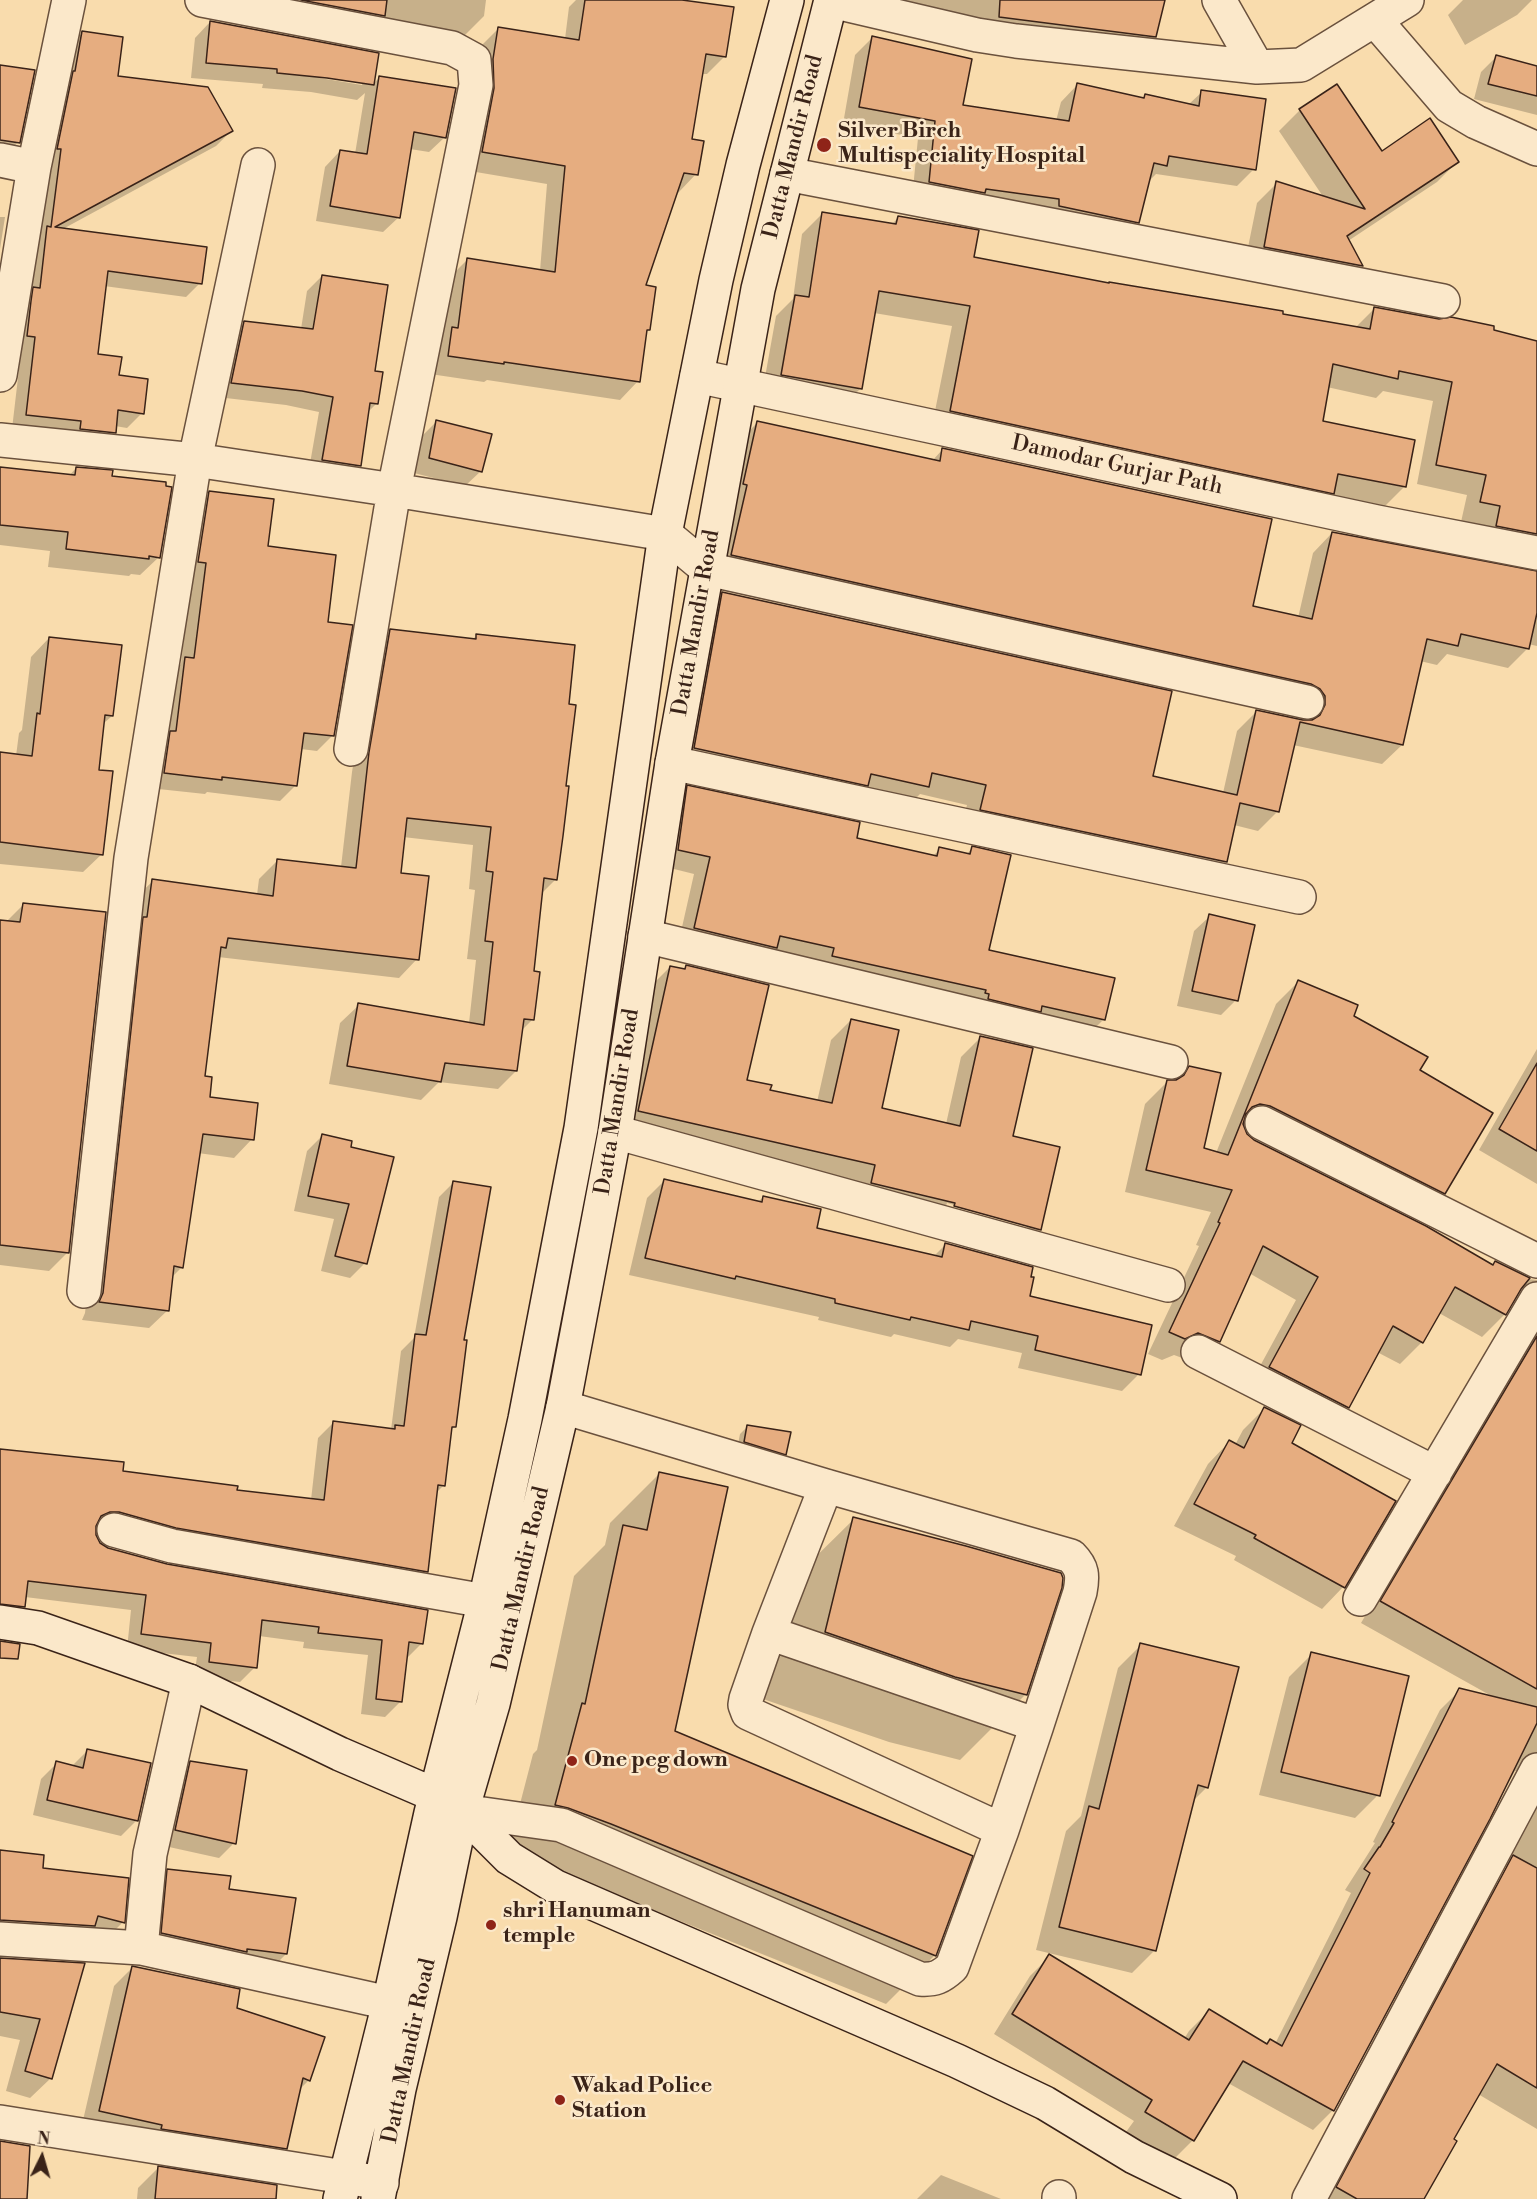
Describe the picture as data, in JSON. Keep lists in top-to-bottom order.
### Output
{
  "streets": {
    "street": ["Datta Mandir Road", "Damodar Gurjar Path"]
  },
  "crossings": [
    ["Datta Mandir Road", "Damodar Gurjar Path"]
  ],
  "places": [
    "Silver Birch Multispeciality Hospital",
    "One peg down",
    "shri Hanuman temple",
    "Wakad Police Station"
  ],
  "north": "top"
}
